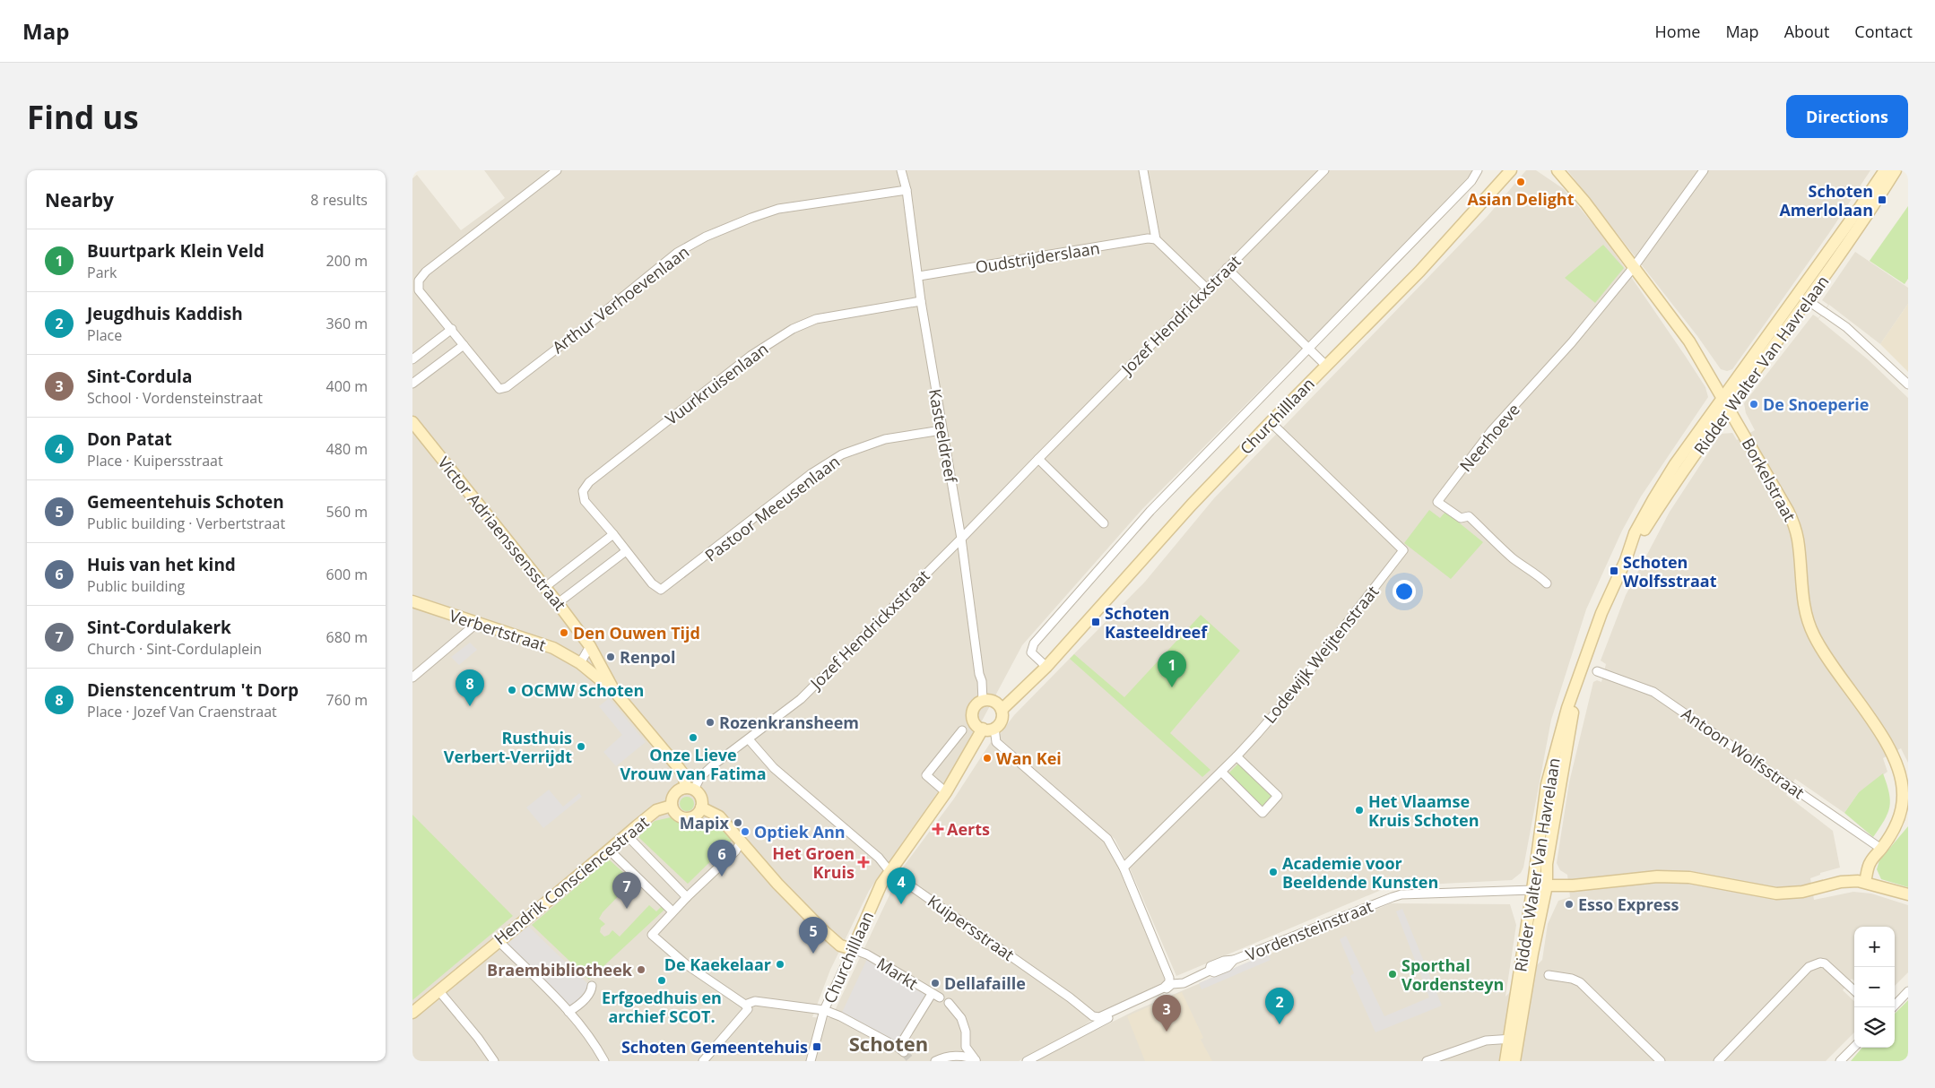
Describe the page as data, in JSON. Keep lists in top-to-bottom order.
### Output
{
  "streets": {
    "street": [
      "Oudstrijderslaan",
      "Arthur Verhoevenlaan",
      "Jozef Hendrickxstraat",
      "Ridder Walter Van Havrelaan",
      "Vuurkruisenlaan",
      "Churchilllaan",
      "Kasteeldreef",
      "Neerhoeve",
      "Borkelstraat",
      "Pastoor Meeusenlaan",
      "Victor Adriaenssensstraat",
      "Verbertstraat",
      "Lodewijk Weijtenstraat",
      "Antoon Wolfsstraat",
      "Hendrik Consciencestraat",
      "Kuipersstraat",
      "Vordensteinstraat",
      "Markt"
    ]
  },
  "crossings": [
    ["Oudstrijderslaan", "Kasteeldreef"],
    ["Arthur Verhoevenlaan", "Kasteeldreef"],
    ["Jozef Hendrickxstraat", "Kasteeldreef"],
    ["Jozef Hendrickxstraat", "Verbertstraat"],
    ["Jozef Hendrickxstraat", "Hendrik Consciencestraat"],
    ["Jozef Hendrickxstraat", "Kuipersstraat"],
    ["Ridder Walter Van Havrelaan", "Borkelstraat"],
    ["Ridder Walter Van Havrelaan", "Vordensteinstraat"],
    ["Vuurkruisenlaan", "Kasteeldreef"],
    ["Vuurkruisenlaan", "Pastoor Meeusenlaan"],
    ["Churchilllaan", "Kasteeldreef"],
    ["Churchilllaan", "Lodewijk Weijtenstraat"],
    ["Churchilllaan", "Kuipersstraat"],
    ["Churchilllaan", "Markt"],
    ["Kasteeldreef", "Pastoor Meeusenlaan"],
    ["Neerhoeve", "Borkelstraat"],
    ["Borkelstraat", "Antoon Wolfsstraat"],
    ["Borkelstraat", "Vordensteinstraat"],
    ["Victor Adriaenssensstraat", "Verbertstraat"],
    ["Verbertstraat", "Hendrik Consciencestraat"],
    ["Lodewijk Weijtenstraat", "Kuipersstraat"]
  ],
  "districts": ["Schoten"],
  "places": {
    "other": [
      "Asian Delight",
      "De Snoeperie",
      "Den Ouwen Tijd",
      "Renpol",
      "OCMW Schoten",
      "Rozenkransheem",
      "Onze Lieve Vrouw van Fatima",
      "Rusthuis Verbert-Verrijdt",
      "Wan Kei",
      "Het Vlaamse Kruis Schoten",
      "Mapix",
      "Optiek Ann",
      "Academie voor Beeldende Kunsten",
      "Esso Express",
      "De Kaekelaar",
      "Braembibliotheek",
      "Sporthal Vordensteyn",
      "Erfgoedhuis en archief SCOT.",
      "Dellafaille"
    ],
    "transit": [
      "Schoten Amerlolaan",
      "Schoten Wolfsstraat",
      "Schoten Kasteeldreef",
      "Schoten Gemeentehuis"
    ],
    "health": ["Aerts", "Het Groen Kruis"]
  },
  "page": {
    "header": "Map",
    "nav": [
      "Home",
      "Map",
      "About",
      "Contact"
    ],
    "buttons": "Directions",
    "title": "Find us",
    "heading": ["Nearby", "8 results"],
    "list": [
      {
        "mark": "1",
        "name": "Buurtpark Klein Veld",
        "note": "Park",
        "value": "200 m"
      },
      {
        "mark": "2",
        "name": "Jeugdhuis Kaddish",
        "note": "Place",
        "value": "360 m"
      },
      {
        "mark": "3",
        "name": "Sint-Cordula",
        "note": "School · Vordensteinstraat",
        "value": "400 m"
      },
      {
        "mark": "4",
        "name": "Don Patat",
        "note": "Place · Kuipersstraat",
        "value": "480 m"
      },
      {
        "mark": "5",
        "name": "Gemeentehuis Schoten",
        "note": "Public building · Verbertstraat",
        "value": "560 m"
      },
      {
        "mark": "6",
        "name": "Huis van het kind",
        "note": "Public building",
        "value": "600 m"
      },
      {
        "mark": "7",
        "name": "Sint-Cordulakerk",
        "note": "Church · Sint-Cordulaplein",
        "value": "680 m"
      },
      {
        "mark": "8",
        "name": "Dienstencentrum 't Dorp",
        "note": "Place · Jozef Van Craenstraat",
        "value": "760 m"
      }
    ],
    "pins": [
      "1",
      "8",
      "6",
      "4",
      "7",
      "5",
      "2",
      "3"
    ],
    "map_buttons": ["+", "−"]
  }
}
